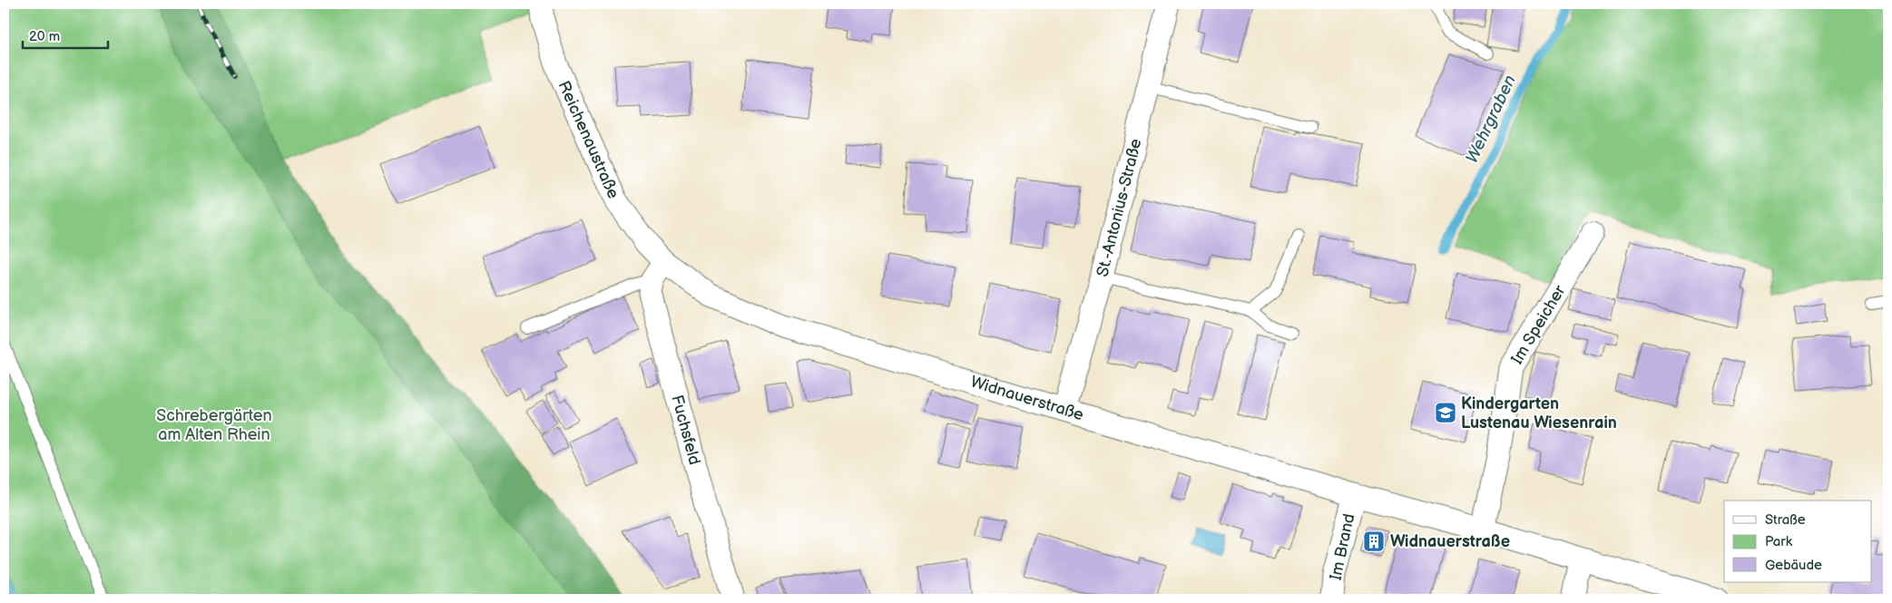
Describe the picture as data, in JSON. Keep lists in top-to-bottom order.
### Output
{
  "streets": {
    "street": [
      "Reichenaustraße",
      "St.-Antonius-Straße",
      "Im Speicher",
      "Widnauerstraße",
      "Fuchsfeld",
      "Im Brand"
    ]
  },
  "crossings": [
    ["Reichenaustraße", "Widnauerstraße"],
    ["Reichenaustraße", "Fuchsfeld"],
    ["St.-Antonius-Straße", "Widnauerstraße"],
    ["Im Speicher", "Widnauerstraße"],
    ["Widnauerstraße", "Fuchsfeld"],
    ["Widnauerstraße", "Im Brand"]
  ],
  "water": ["Wehrgraben"],
  "parks": ["Schrebergärten am Alten Rhein"],
  "places": {
    "school or university": ["Kindergarten Lustenau Wiesenrain"],
    "building": ["Widnauerstraße"]
  },
  "legend": ["Straße", "Park", "Gebäude"],
  "scale_bar": "20 m"
}
